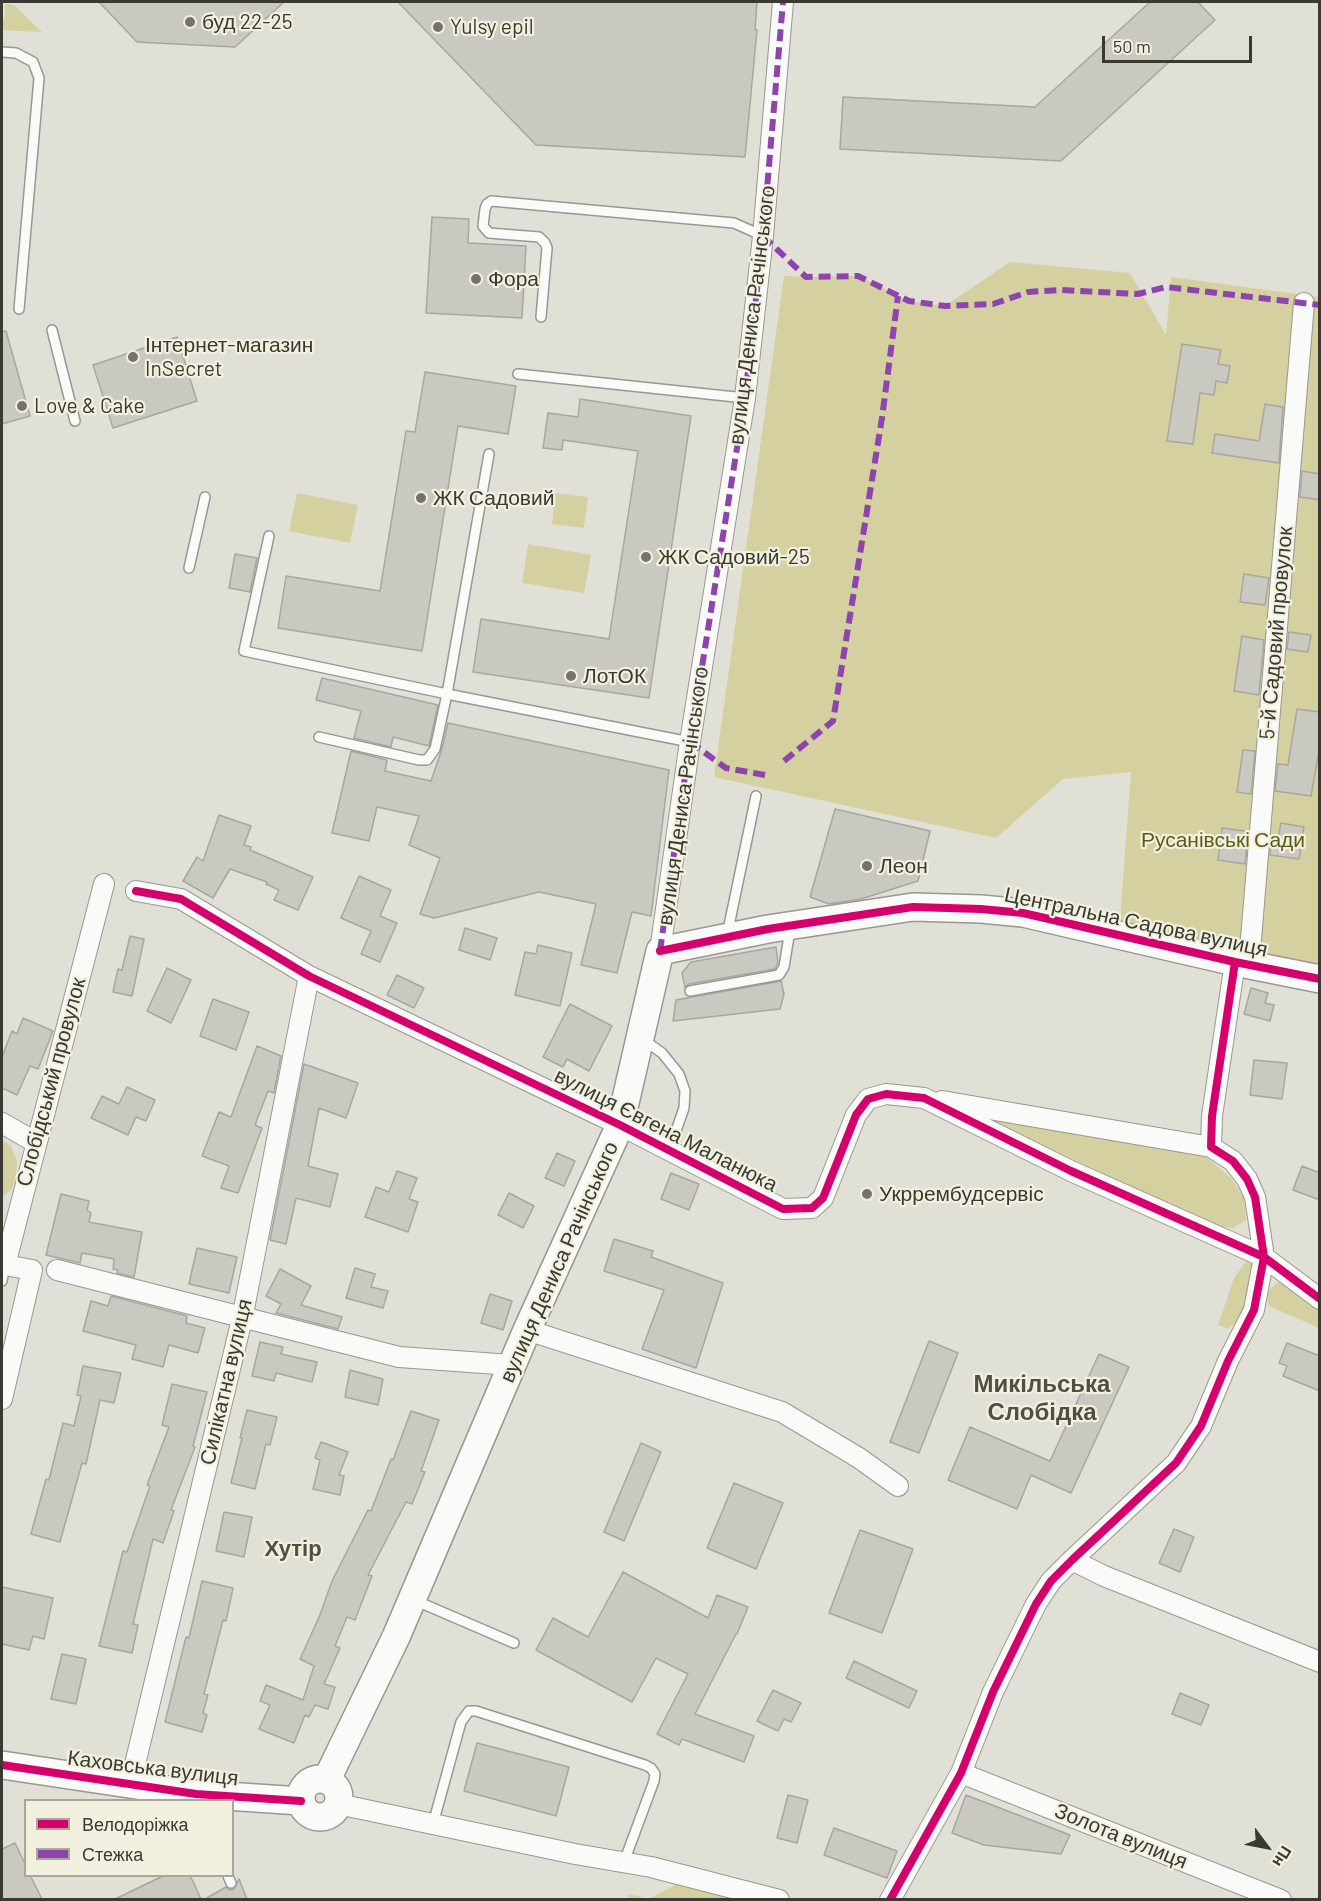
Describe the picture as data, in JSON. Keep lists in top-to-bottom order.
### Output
{
  "streets": {
    "main road": ["вулиця Дениса Рачінського", "Центральна Садова вулиця", "Каховська вулиця"],
    "street": [
      "5-й Садовий провулок",
      "Слобідський провулок",
      "вулиця Євгена Маланюка",
      "Силікатна вулиця",
      "Золота вулиця"
    ]
  },
  "crossings": [
    ["вулиця Дениса Рачінського", "Центральна Садова вулиця"],
    ["вулиця Дениса Рачінського", "вулиця Євгена Маланюка"],
    ["вулиця Дениса Рачінського", "Каховська вулиця"],
    ["5-й Садовий провулок", "Центральна Садова вулиця"],
    ["вулиця Євгена Маланюка", "Силікатна вулиця"],
    ["Силікатна вулиця", "Каховська вулиця"]
  ],
  "districts": ["Микільська Слобідка", "Хутір"],
  "parks": ["Русанівські Сади"],
  "places": [
    "буд 22-25",
    "Yulsy epil",
    "Фора",
    "Інтернет-магазин InSecret",
    "Love & Cake",
    "ЖК Садовий",
    "ЖК Садовий-25",
    "ЛотОК",
    "Леон",
    "Укррембудсервіс"
  ],
  "legend": ["Велодоріжка", "Стежка"],
  "scale_bar": "50 m",
  "north": "bottom right"
}
